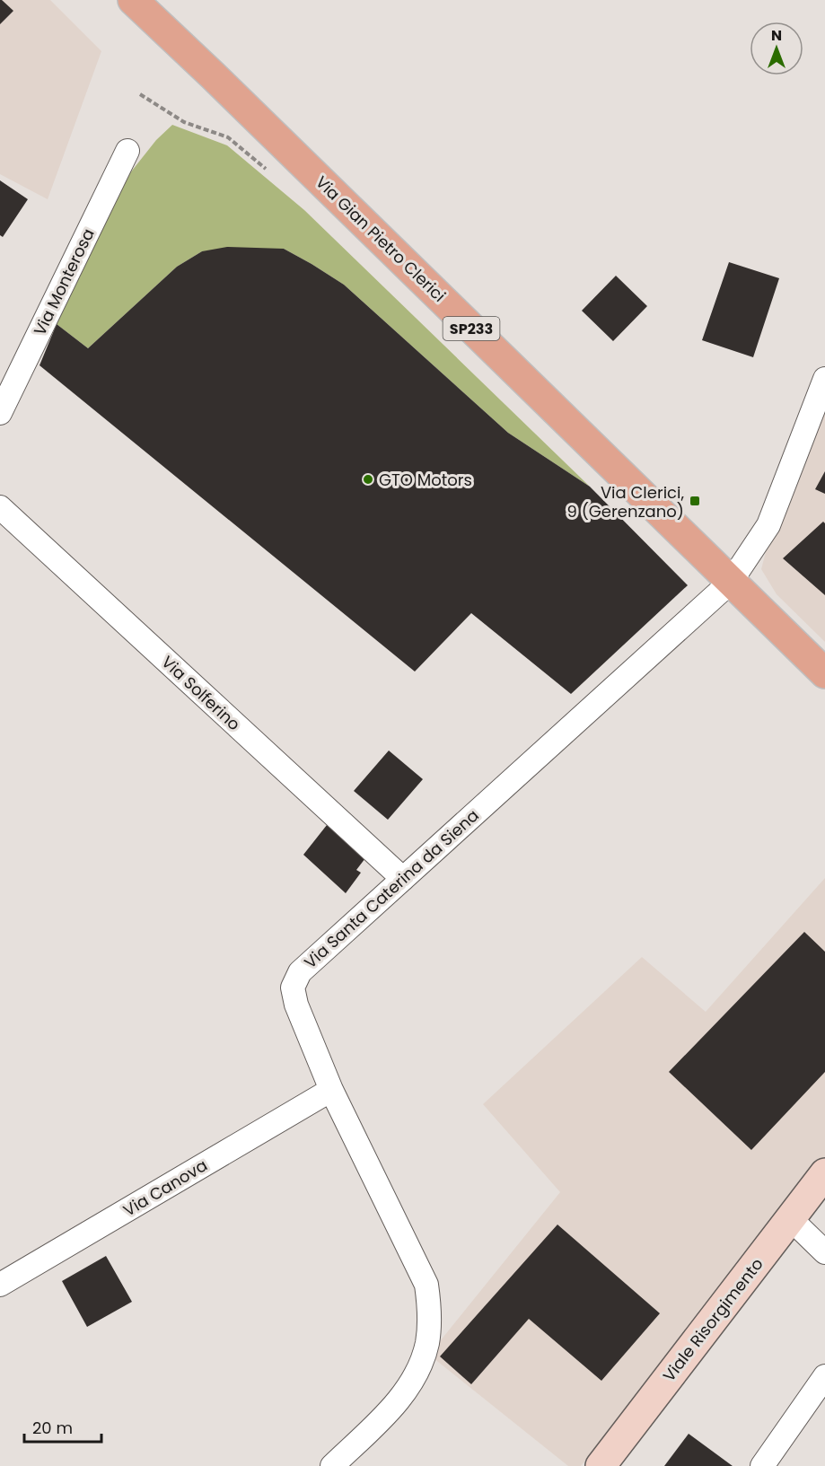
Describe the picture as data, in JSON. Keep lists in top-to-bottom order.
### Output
{
  "streets": {
    "main road": ["Via Gian Pietro Clerici", "SP233"],
    "street": [
      "Via Monterosa",
      "Via Solferino",
      "Via Santa Caterina da Siena",
      "Via Canova",
      "Viale Risorgimento"
    ]
  },
  "crossings": [
    ["Via Gian Pietro Clerici", "Via Santa Caterina da Siena"],
    ["Via Solferino", "Via Santa Caterina da Siena"],
    ["Via Santa Caterina da Siena", "Via Canova"]
  ],
  "places": {
    "other": ["GTO Motors"],
    "transit": ["Via Clerici, 9 (Gerenzano)"]
  },
  "scale_bar": "20 m",
  "north": "top"
}
